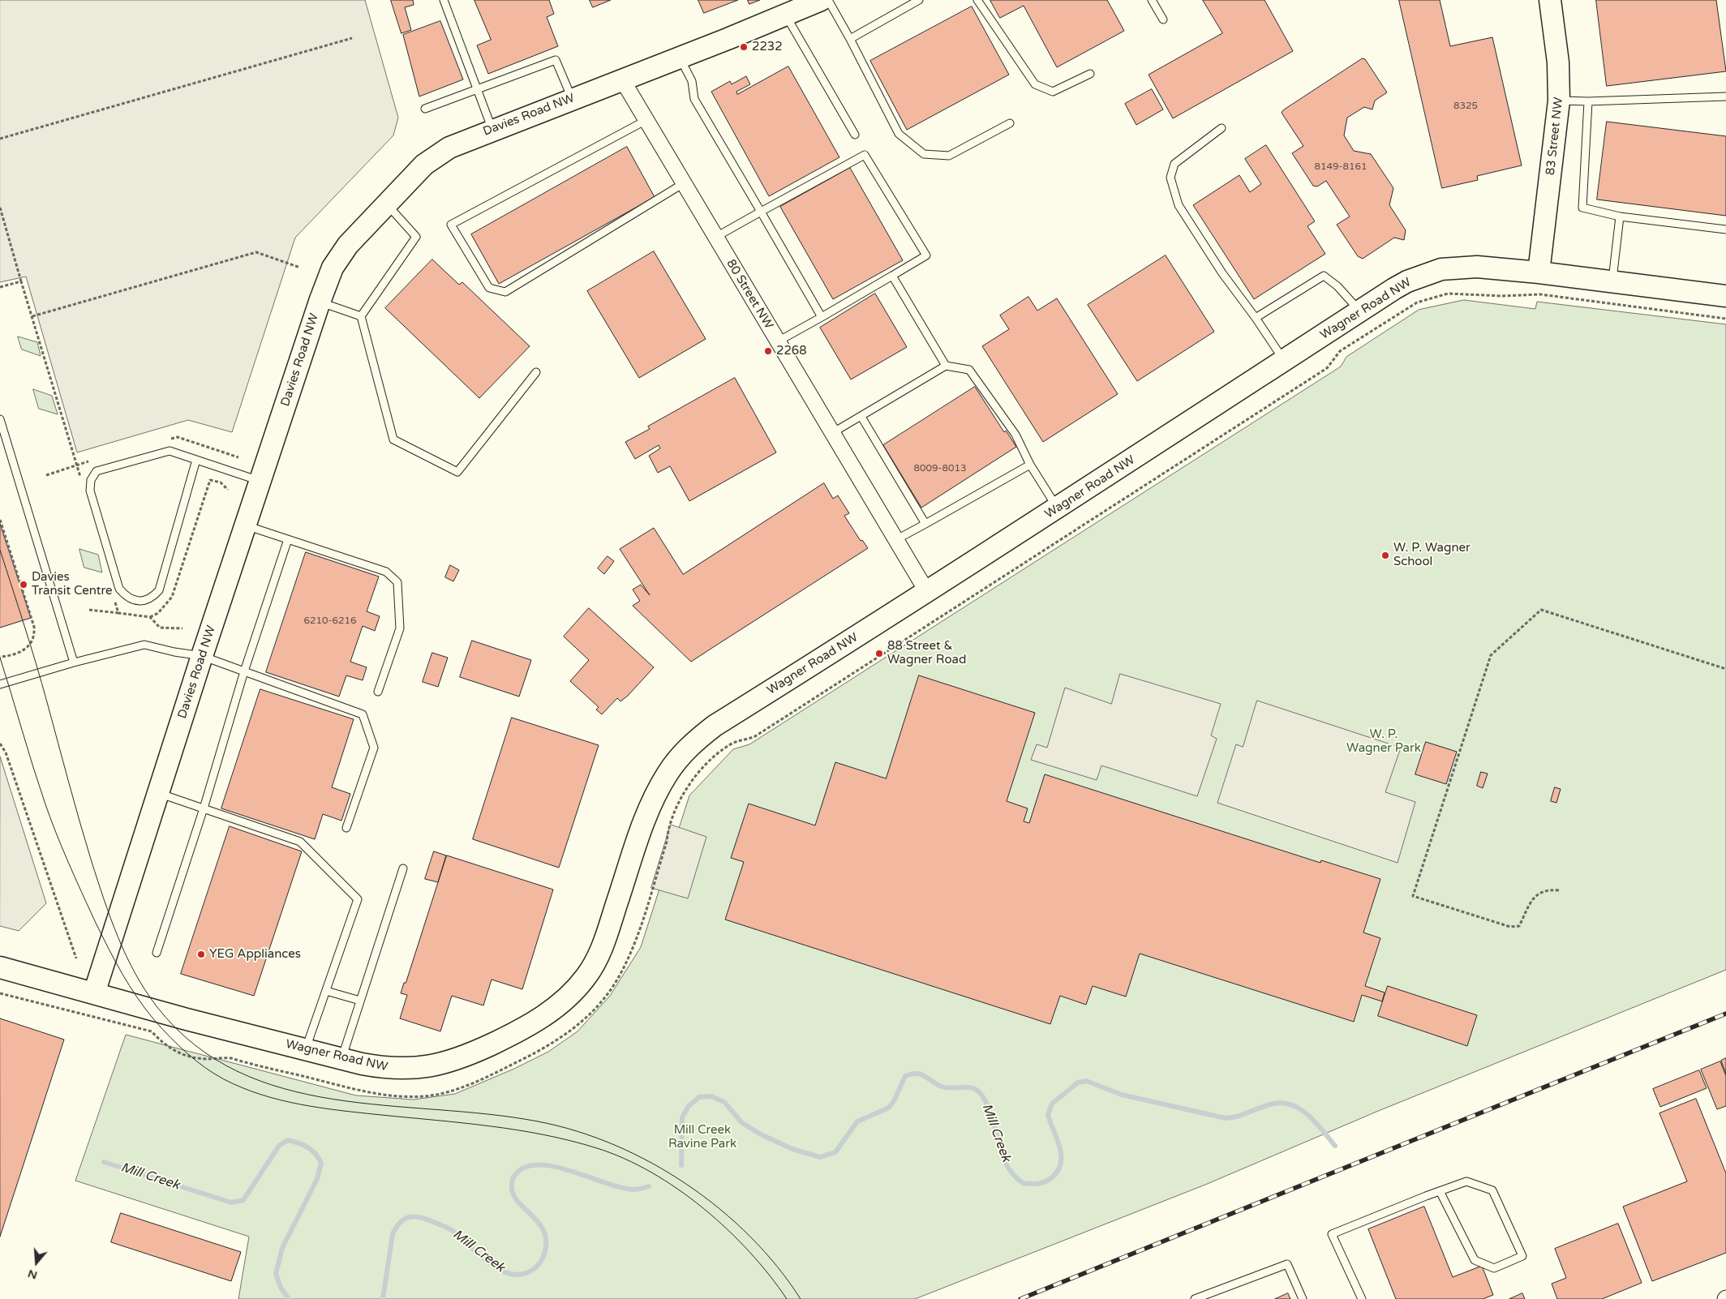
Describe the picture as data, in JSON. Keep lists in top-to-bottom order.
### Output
{
  "streets": {
    "street": [
      "Davies Road NW",
      "83 Street NW",
      "80 Street NW",
      "Wagner Road NW"
    ]
  },
  "crossings": [
    ["Davies Road NW", "80 Street NW"],
    ["Davies Road NW", "Wagner Road NW"],
    ["83 Street NW", "Wagner Road NW"],
    ["80 Street NW", "Wagner Road NW"]
  ],
  "water": ["Mill Creek"],
  "parks": ["W. P. Wagner Park", "Mill Creek Ravine Park"],
  "places": [
    "2232",
    "2268",
    "W. P. Wagner School",
    "Davies Transit Centre",
    "88 Street & Wagner Road",
    "YEG Appliances"
  ],
  "house_numbers": [
    "8325",
    "8149-8161",
    "8009-8013",
    "6210-6216"
  ],
  "north": "bottom"
}
